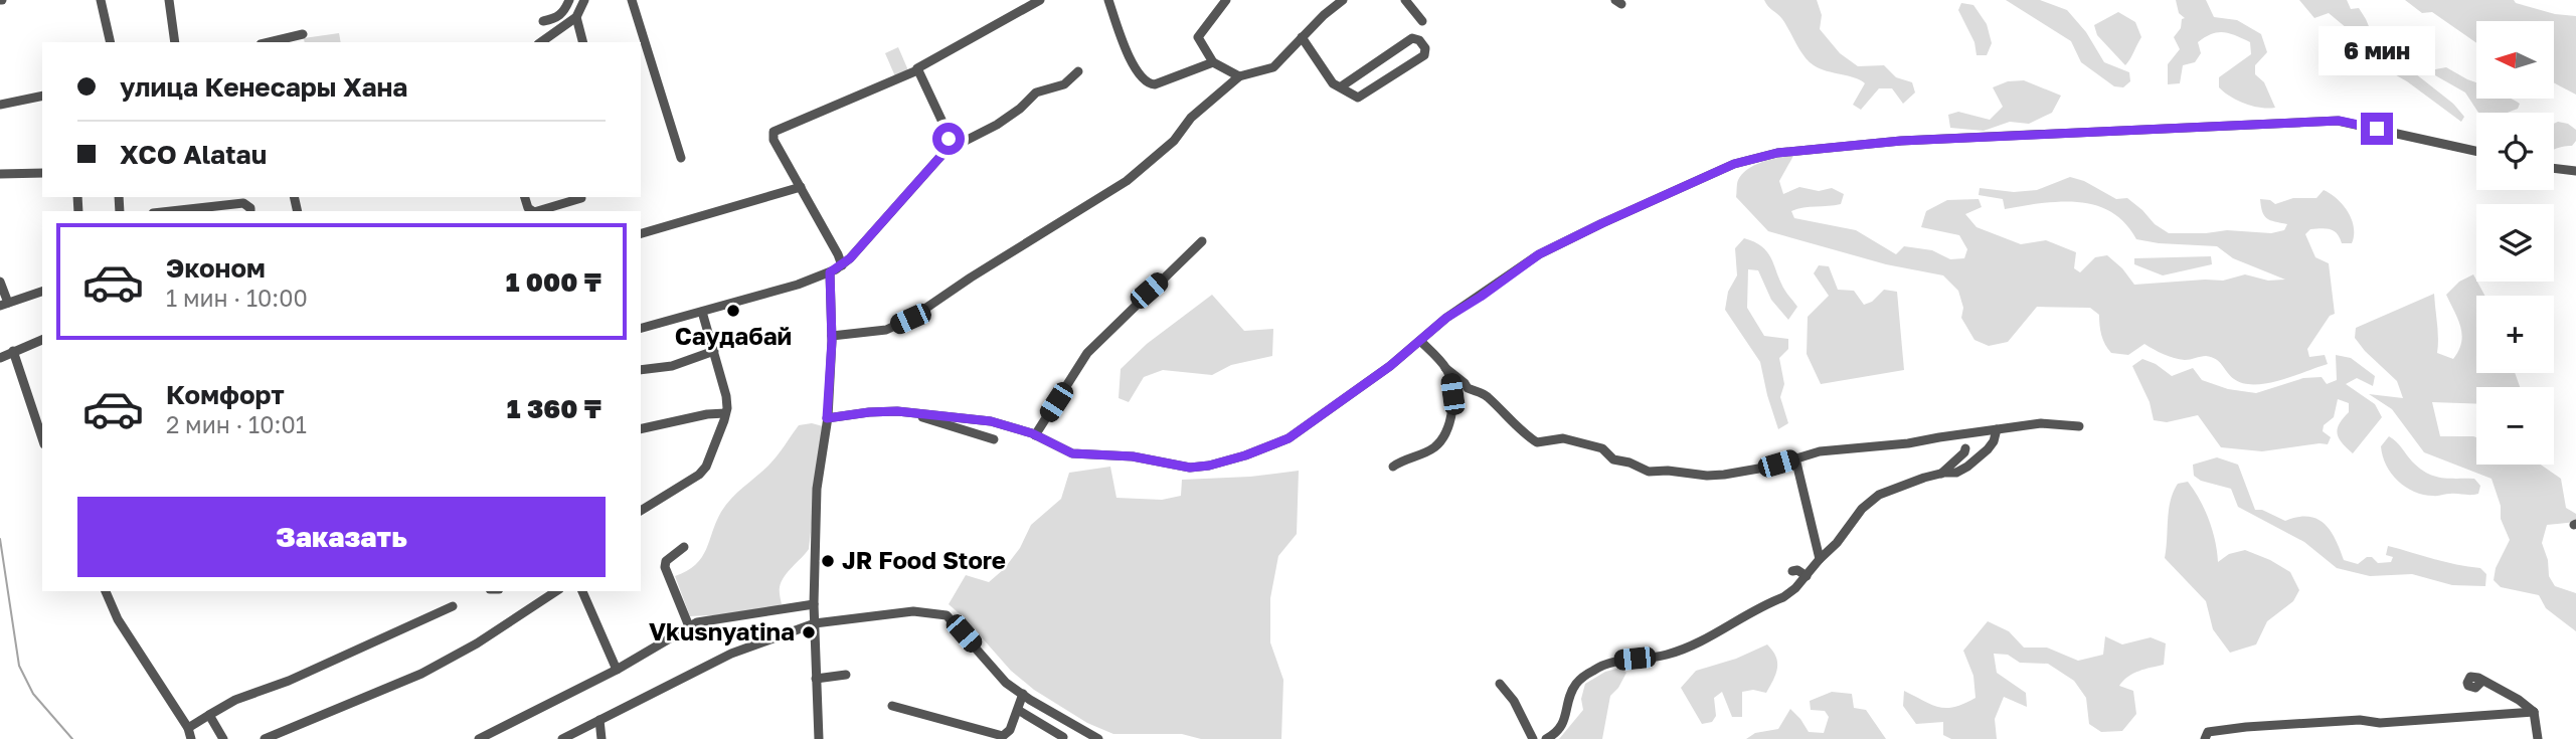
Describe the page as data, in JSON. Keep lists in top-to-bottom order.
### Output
{
  "places": ["Саудабай", "JR Food Store", "Vkusnyatina"],
  "north": "left",
  "page": {
    "map_buttons": ["+", "−"],
    "bubble": "6 мин",
    "banner": ["улица Кенесары Хана", "XCO Alatau"],
    "list": [
      {
        "name": "Эконом",
        "note": "1 мин · 10:00",
        "value": "1 000 ₸"
      },
      {
        "name": "Комфорт",
        "note": "2 мин · 10:01",
        "value": "1 360 ₸"
      }
    ],
    "buttons": "Заказать"
  }
}
